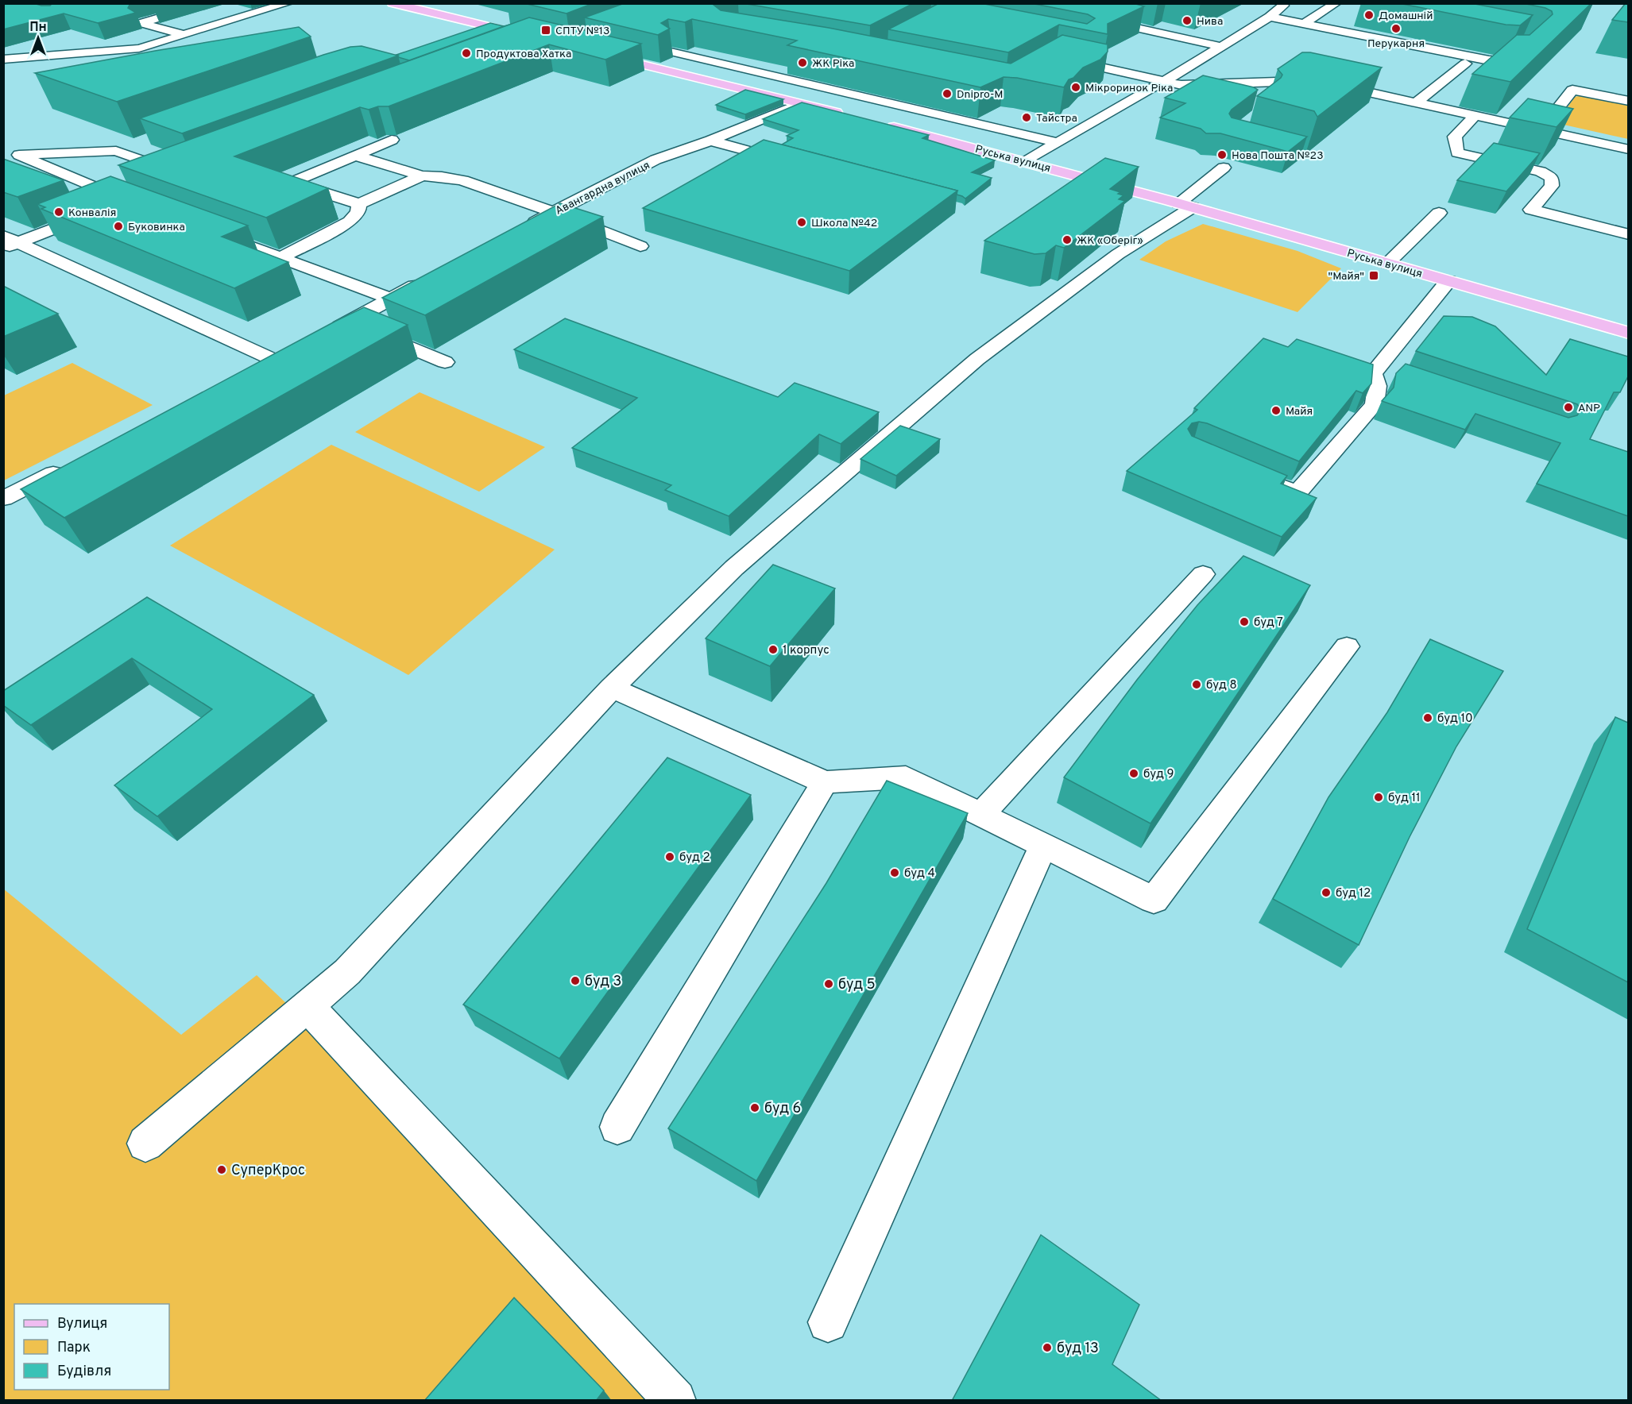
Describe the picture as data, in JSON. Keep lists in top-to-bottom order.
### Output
{
  "streets": {
    "main road": ["Руська вулиця"],
    "street": ["Авангардна вулиця"]
  },
  "places": {
    "other": [
      "Домашній",
      "Нива",
      "Перукарня",
      "Продуктова Хатка",
      "ЖК Ріка",
      "Мікроринок Ріка",
      "Dnipro-M",
      "Тайстра",
      "Нова Пошта №23",
      "Конвалія",
      "Школа №42",
      "Буковинка",
      "ЖК «Оберіг»",
      "ANP",
      "Майя",
      "буд 7",
      "1 корпус",
      "буд 8",
      "буд 10",
      "буд 9",
      "буд 11",
      "буд 2",
      "буд 4",
      "буд 12",
      "буд 3",
      "буд 5",
      "буд 6",
      "СуперКрос",
      "буд 13"
    ],
    "transit": ["СПТУ №13", "\"Майя\""]
  },
  "legend": ["Вулиця", "Парк", "Будівля"],
  "north": "top"
}
